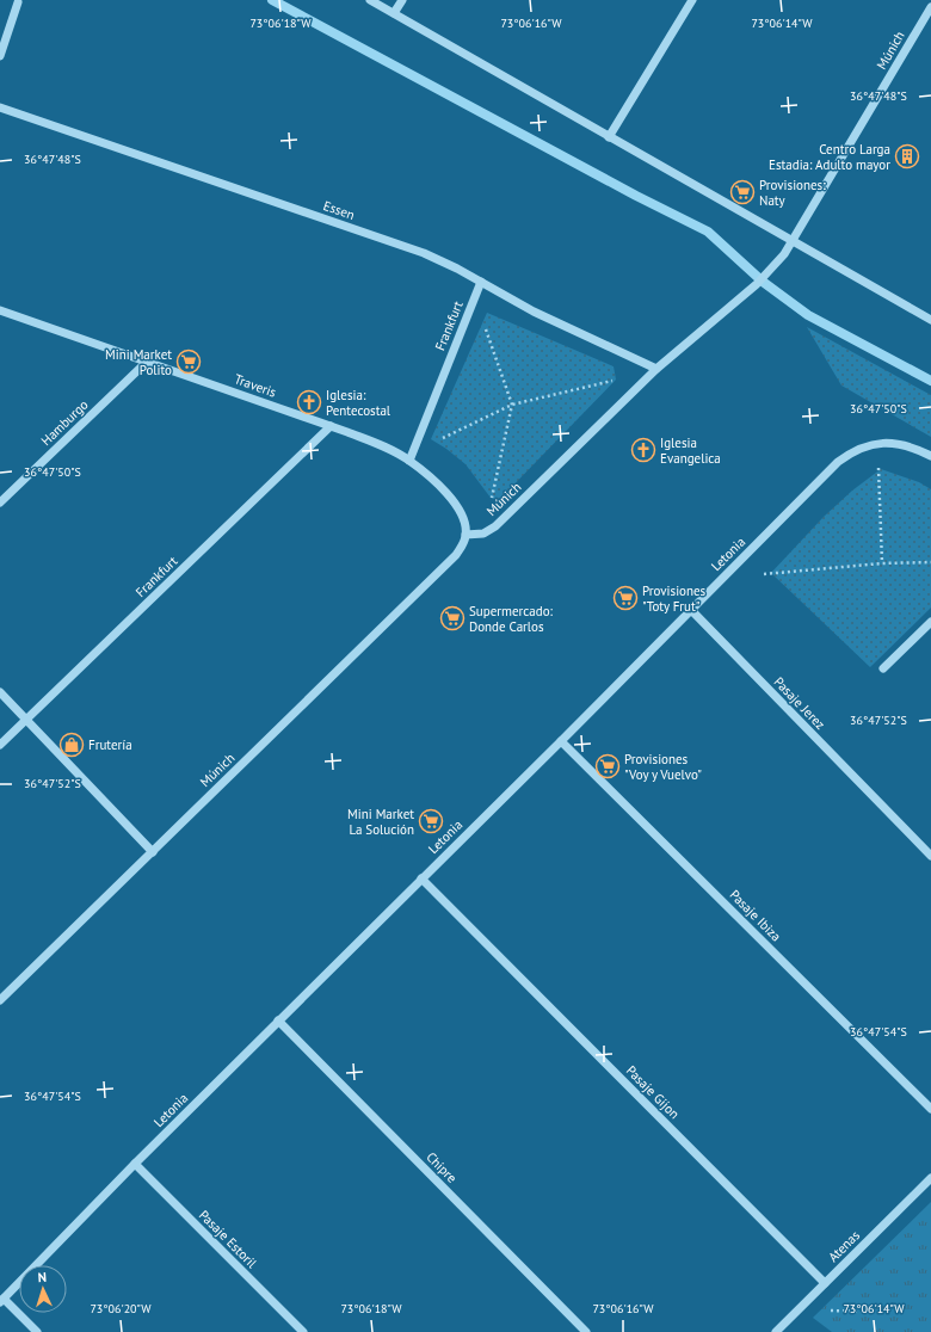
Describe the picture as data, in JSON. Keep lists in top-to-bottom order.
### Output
{
  "streets": {
    "street": [
      "Múnich",
      "Essen",
      "Frankfurt",
      "Traveris",
      "Hamburgo",
      "Letonia",
      "Pasaje Jerez",
      "Pasaje Ibiza",
      "Pasaje Gijon",
      "Chipre",
      "Pasaje Estoril",
      "Atenas"
    ]
  },
  "crossings": [
    ["Múnich", "Essen"],
    ["Múnich", "Traveris"],
    ["Essen", "Frankfurt"],
    ["Frankfurt", "Traveris"],
    ["Traveris", "Hamburgo"],
    ["Letonia", "Pasaje Jerez"],
    ["Letonia", "Pasaje Ibiza"],
    ["Letonia", "Pasaje Gijon"],
    ["Letonia", "Chipre"],
    ["Letonia", "Pasaje Estoril"],
    ["Pasaje Gijon", "Atenas"]
  ],
  "places": {
    "building": ["Centro Larga Estadia: Adulto mayor"],
    "supermarket": [
      "Provisiones: Naty",
      "Mini Market Polito",
      "Provisiones \"Toty Frut\"",
      "Supermercado: Donde Carlos",
      "Provisiones \"Voy y Vuelvo\"",
      "Mini Market La Solución"
    ],
    "church": ["Iglesia: Pentecostal", "Iglesia Evangelica"],
    "shop": ["Frutería"]
  },
  "north": "top",
  "coordinates": [
    "73°06'18\"W",
    "73°06'16\"W",
    "73°06'14\"W",
    "36°47'48\"S",
    "36°47'50\"S",
    "36°47'52\"S",
    "36°47'54\"S",
    "73°06'20\"W"
  ]
}
